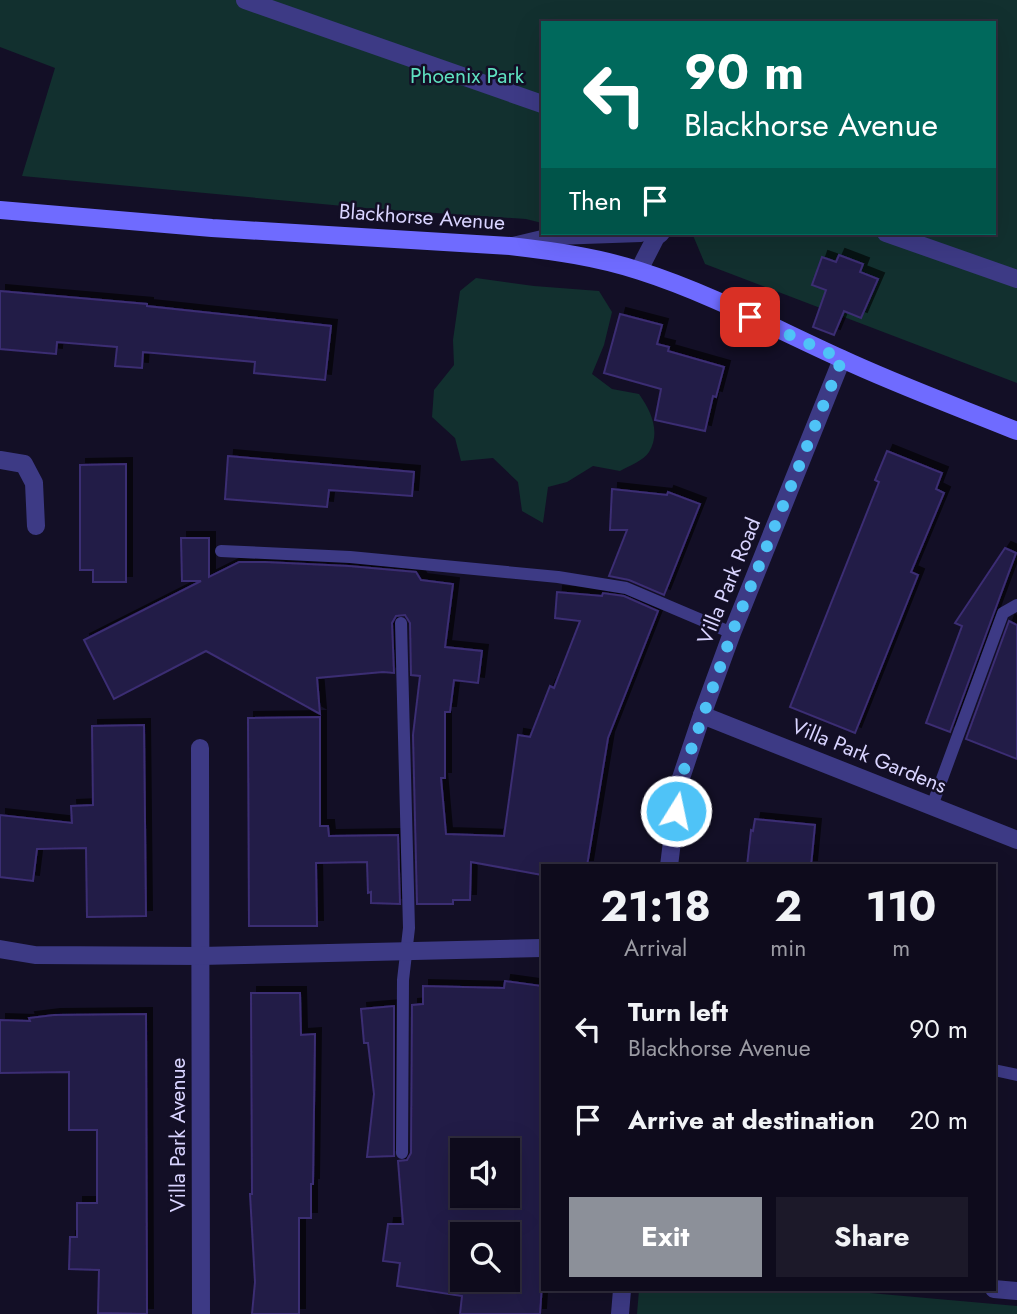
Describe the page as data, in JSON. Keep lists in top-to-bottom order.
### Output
{
  "streets": {
    "main road": ["Blackhorse Avenue"],
    "street": ["Villa Park Road", "Villa Park Gardens", "Villa Park Avenue"]
  },
  "crossings": [
    ["Blackhorse Avenue", "Villa Park Road"],
    ["Villa Park Road", "Villa Park Gardens"]
  ],
  "parks": ["Phoenix Park"],
  "page": {
    "turn": ["90 m", "Blackhorse Avenue"],
    "then": "Then",
    "eta": [
      "21:18",
      "Arrival",
      "2",
      "min",
      "110",
      "m"
    ],
    "list": [
      {
        "name": "Turn left",
        "note": "Blackhorse Avenue",
        "value": "90 m"
      },
      {
        "name": "Arrive at destination",
        "value": "20 m"
      }
    ],
    "buttons": ["Exit", "Share"]
  }
}
